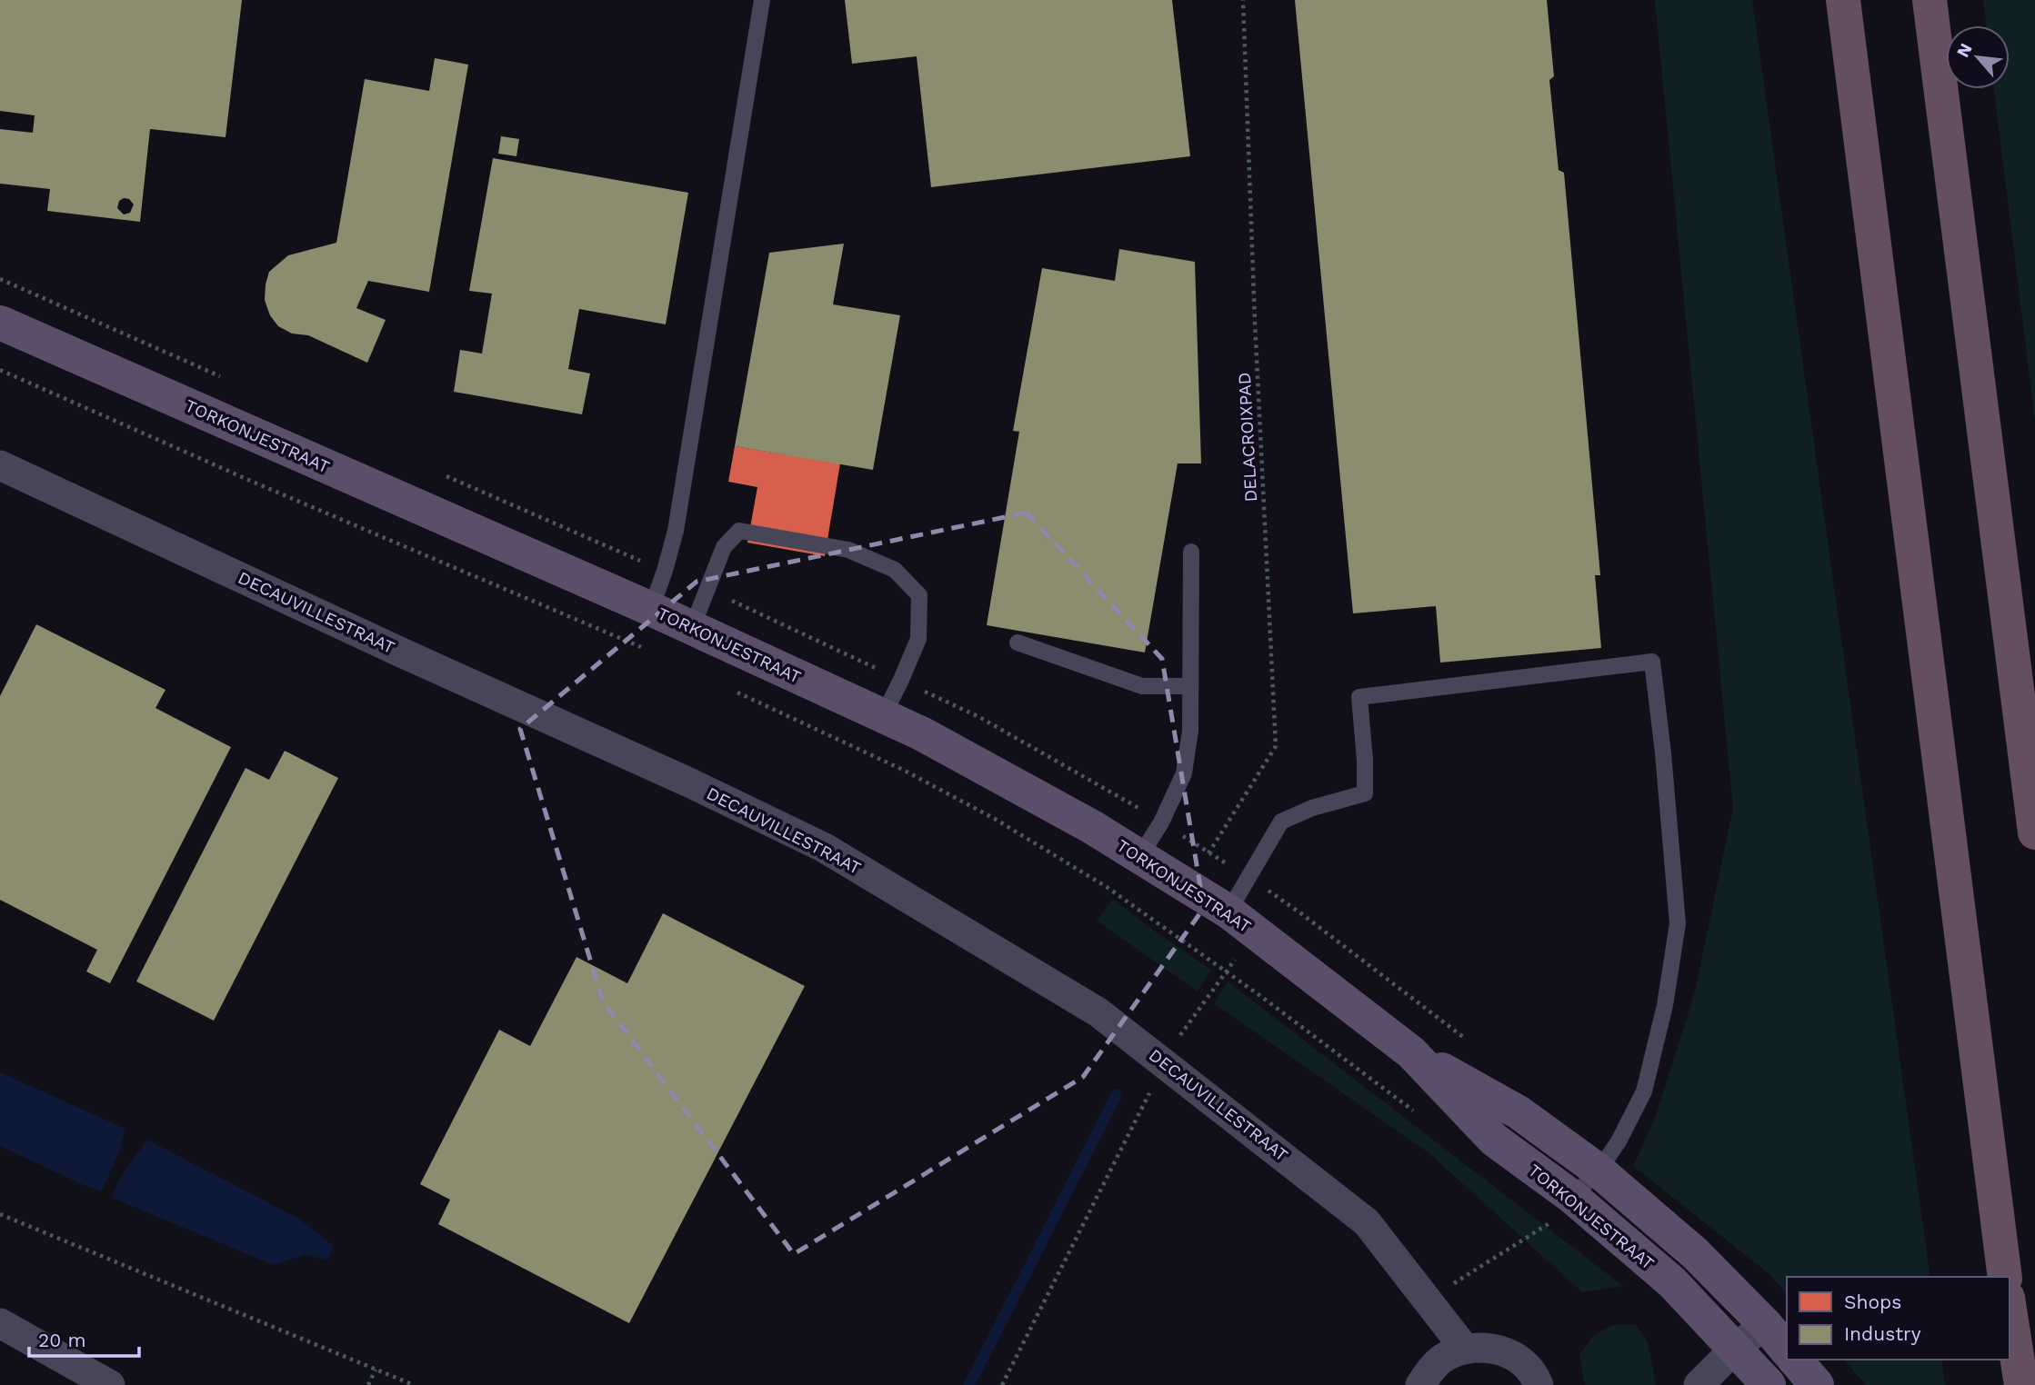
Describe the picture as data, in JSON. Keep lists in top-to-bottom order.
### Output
{
  "streets": {
    "main road": ["TORKONJESTRAAT"],
    "street": ["DECAUVILLESTRAAT"],
    "path": ["DELACROIXPAD"]
  },
  "legend": ["Shops", "Industry"],
  "scale_bar": "20 m",
  "north": "top left"
}
